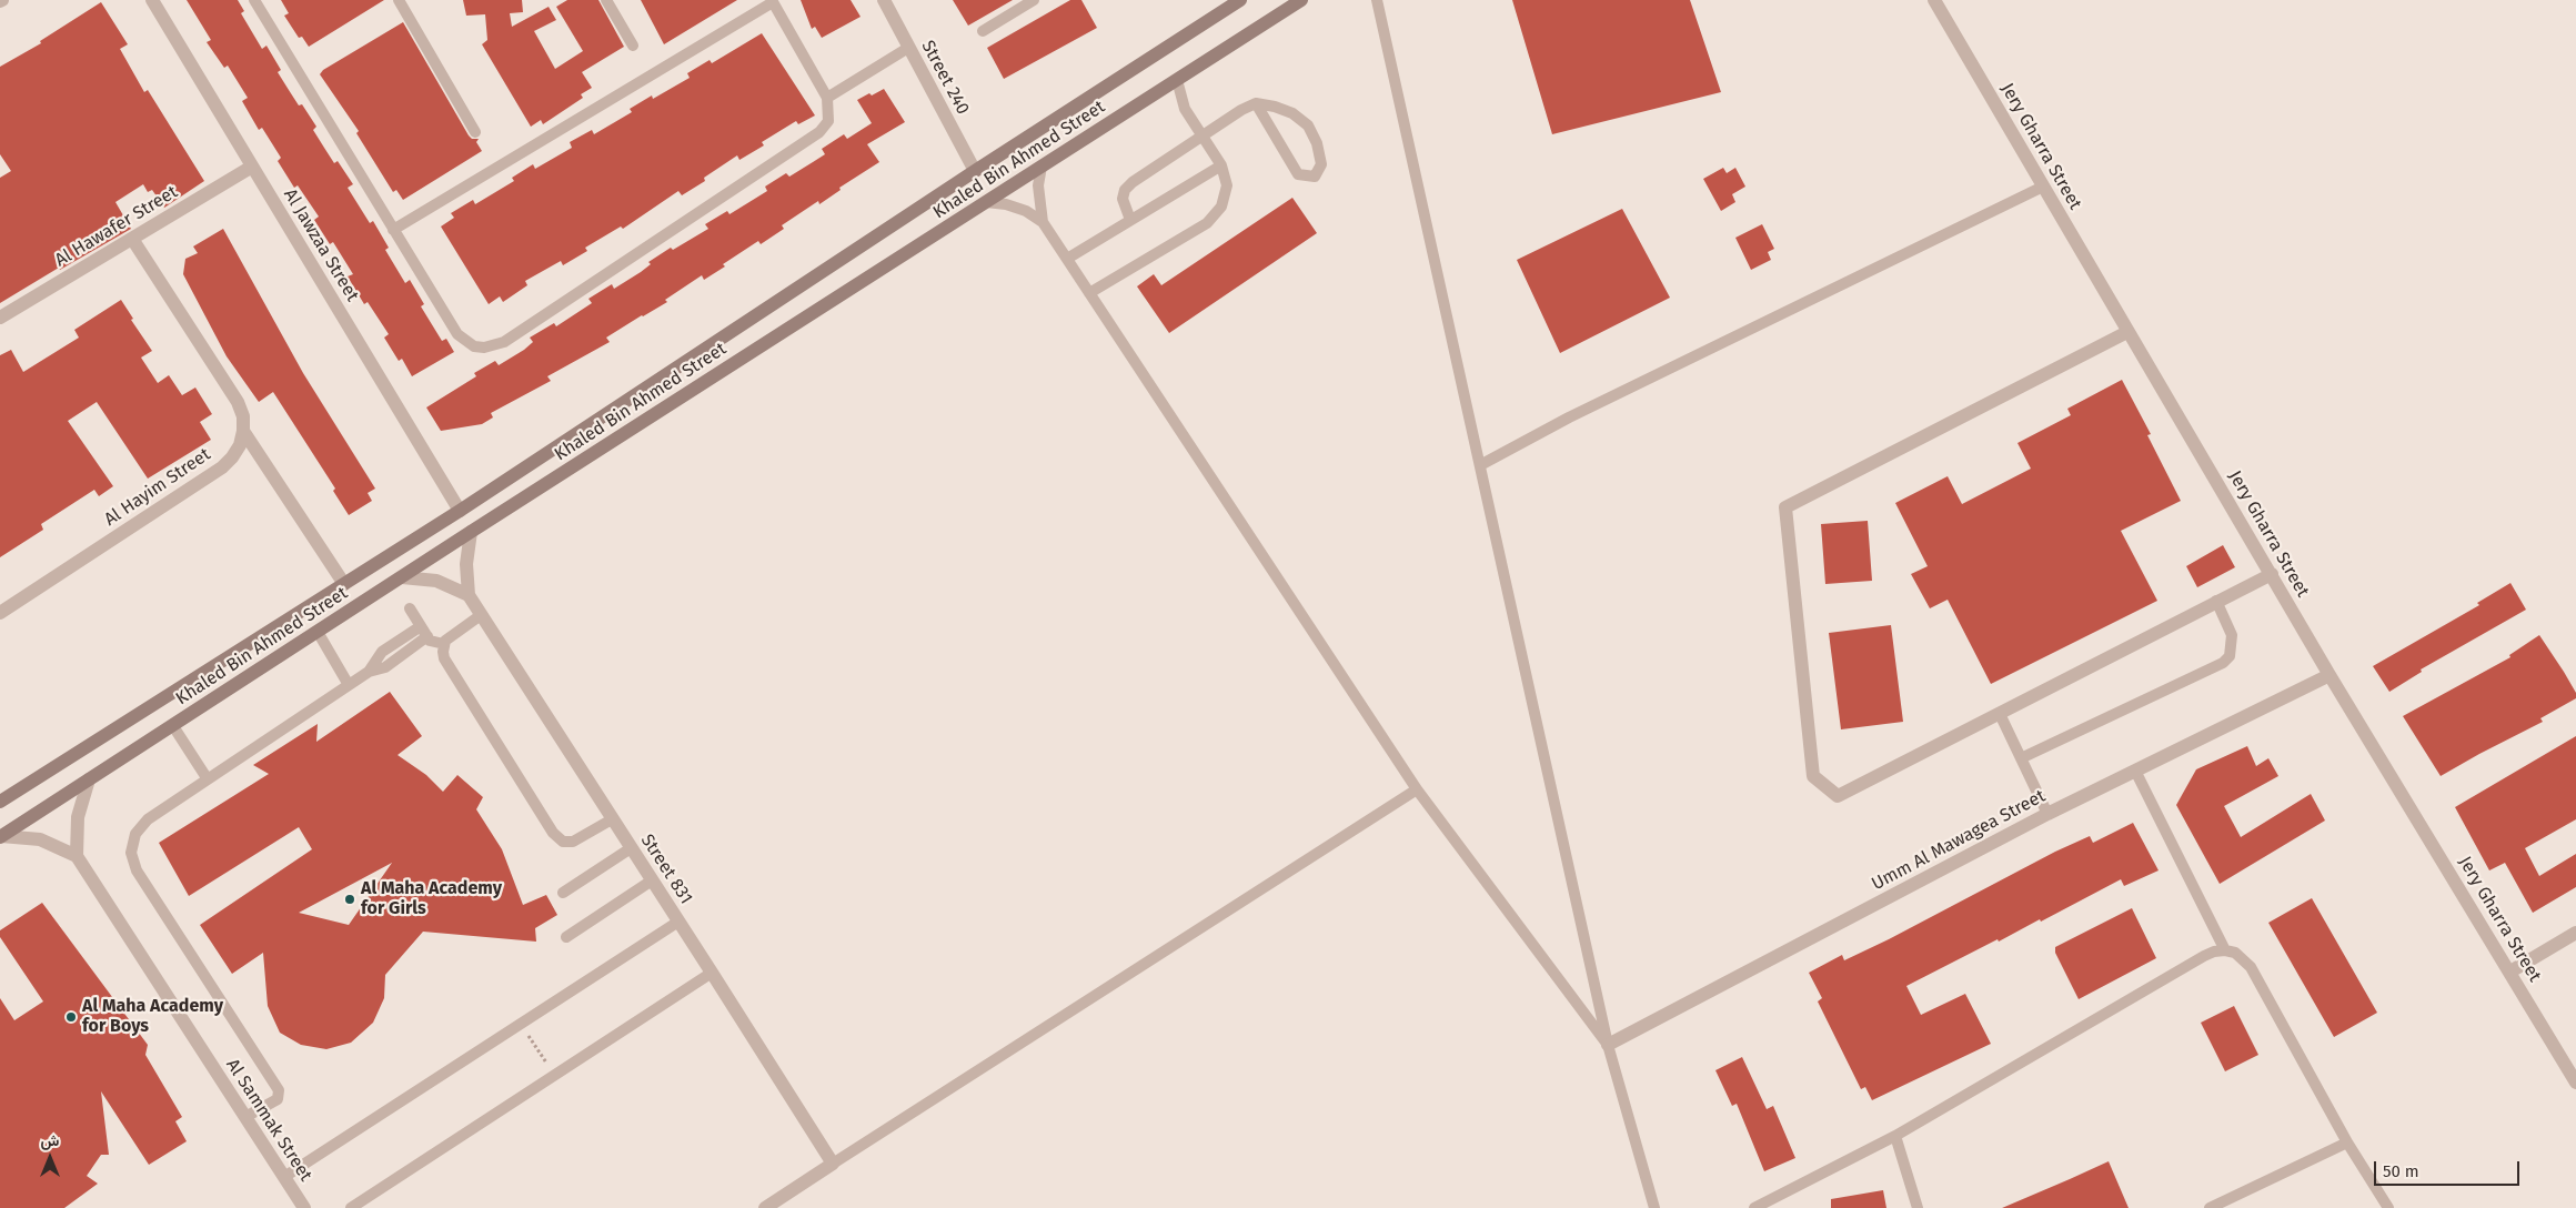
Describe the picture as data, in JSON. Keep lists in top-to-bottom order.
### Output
{
  "streets": {
    "main road": ["Khaled Bin Ahmed Street"],
    "street": [
      "Street 240",
      "Jery Gharra Street",
      "Al Hawafer Street",
      "Al Jawzaa Street",
      "Al Hayim Street",
      "Umm Al Mawagea Street",
      "Street 831",
      "Al Sammak Street"
    ]
  },
  "crossings": [
    ["Street 240", "Khaled Bin Ahmed Street"],
    ["Jery Gharra Street", "Umm Al Mawagea Street"],
    ["Khaled Bin Ahmed Street", "Al Jawzaa Street"],
    ["Khaled Bin Ahmed Street", "Street 831"],
    ["Al Hawafer Street", "Al Jawzaa Street"]
  ],
  "places": ["Al Maha Academy for Girls", "Al Maha Academy for Boys"],
  "scale_bar": "50 m",
  "north": "top"
}
